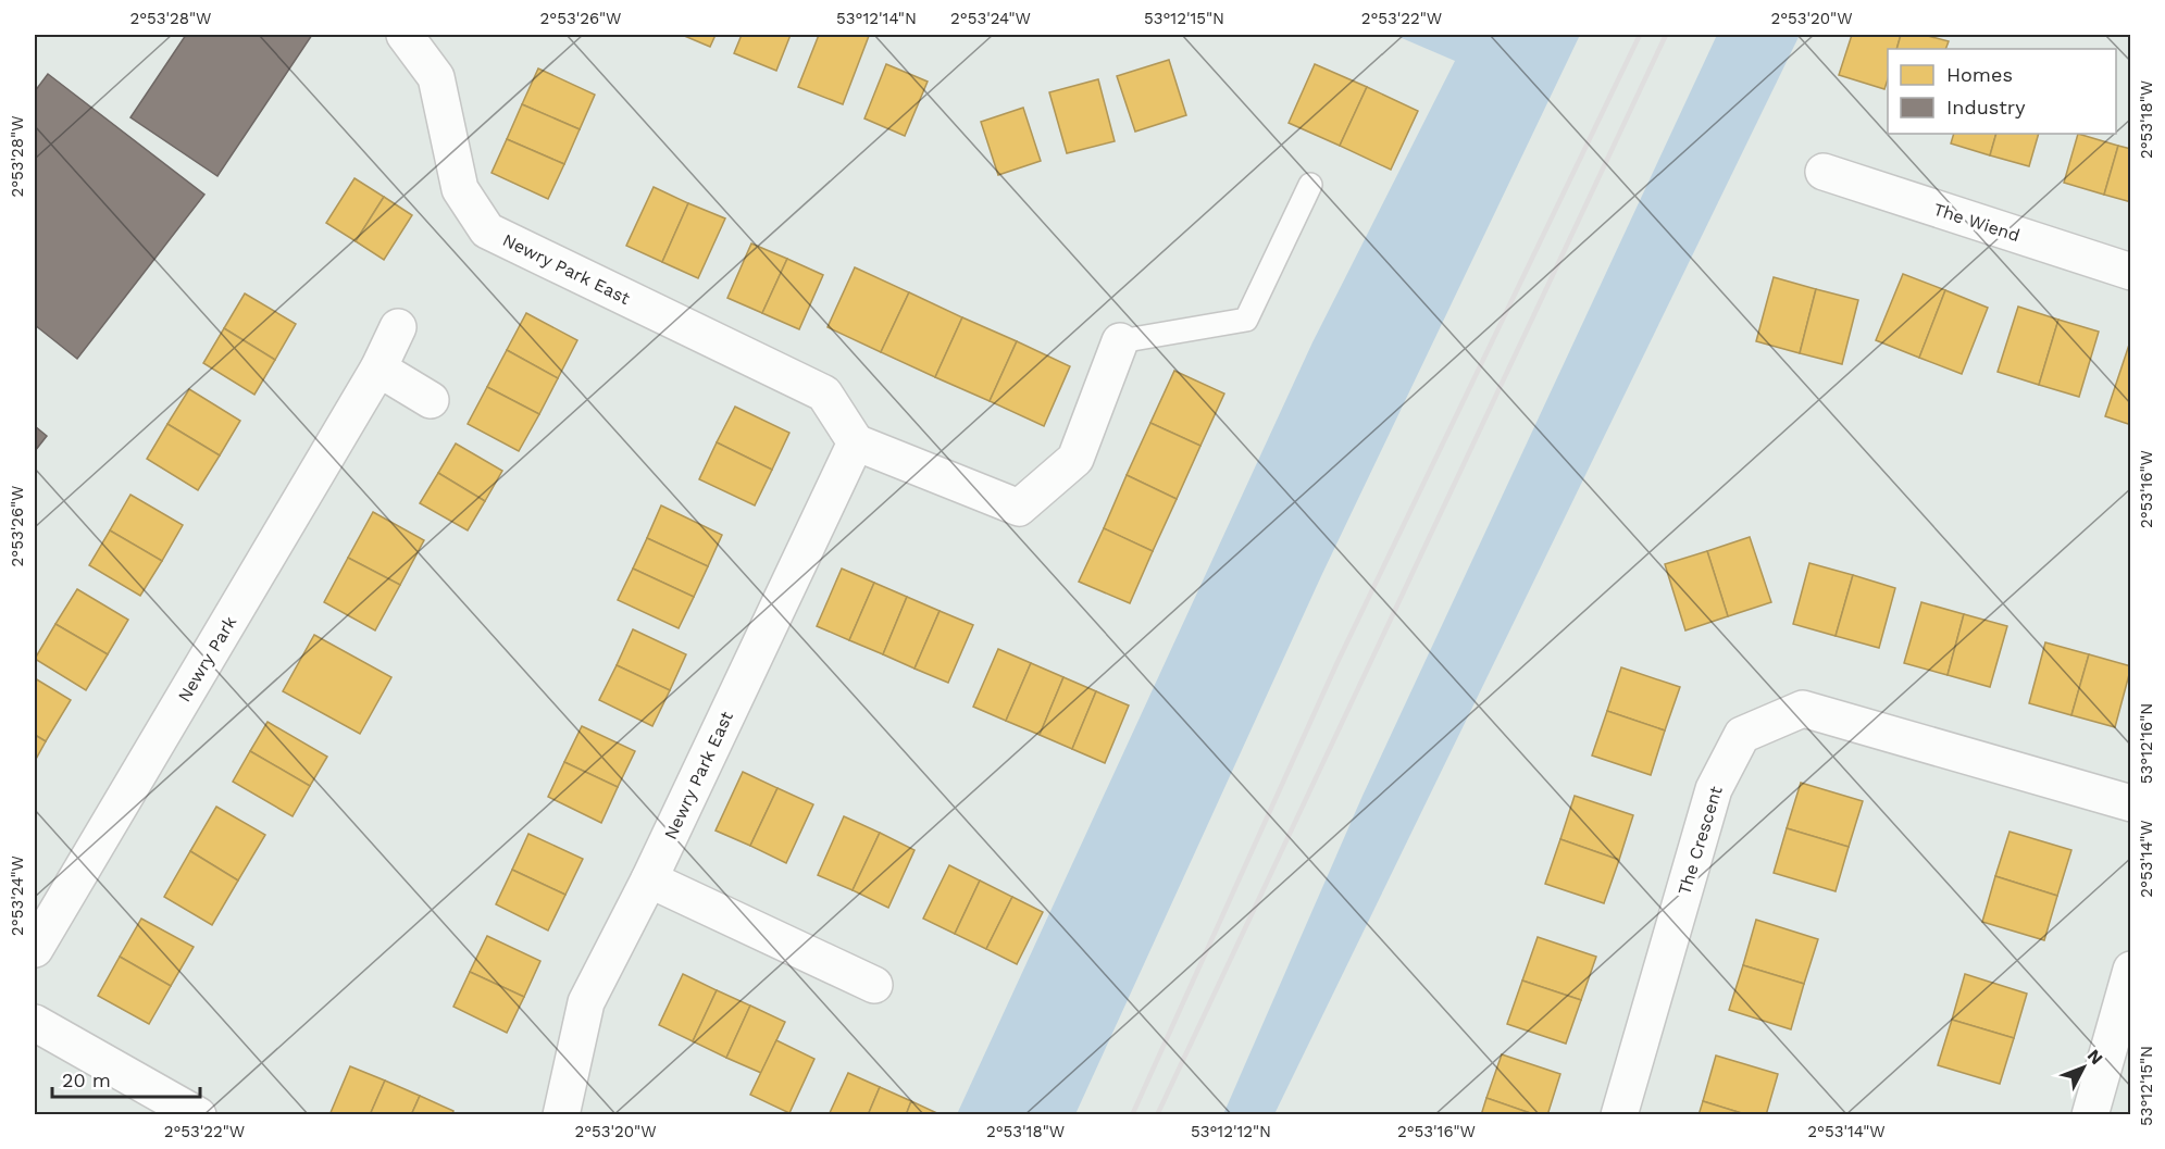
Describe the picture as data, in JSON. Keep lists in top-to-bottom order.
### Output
{
  "streets": {
    "street": [
      "The Wiend",
      "Newry Park East",
      "Newry Park",
      "The Crescent"
    ]
  },
  "legend": ["Homes", "Industry"],
  "scale_bar": "20 m",
  "north": "top right",
  "coordinates": [
    "2°53'28\"W",
    "2°53'26\"W",
    "53°12'14\"N",
    "2°53'24\"W",
    "53°12'15\"N",
    "2°53'22\"W",
    "2°53'20\"W",
    "2°53'18\"W",
    "2°53'16\"W",
    "53°12'16\"N",
    "2°53'14\"W",
    "53°12'12\"N"
  ]
}
